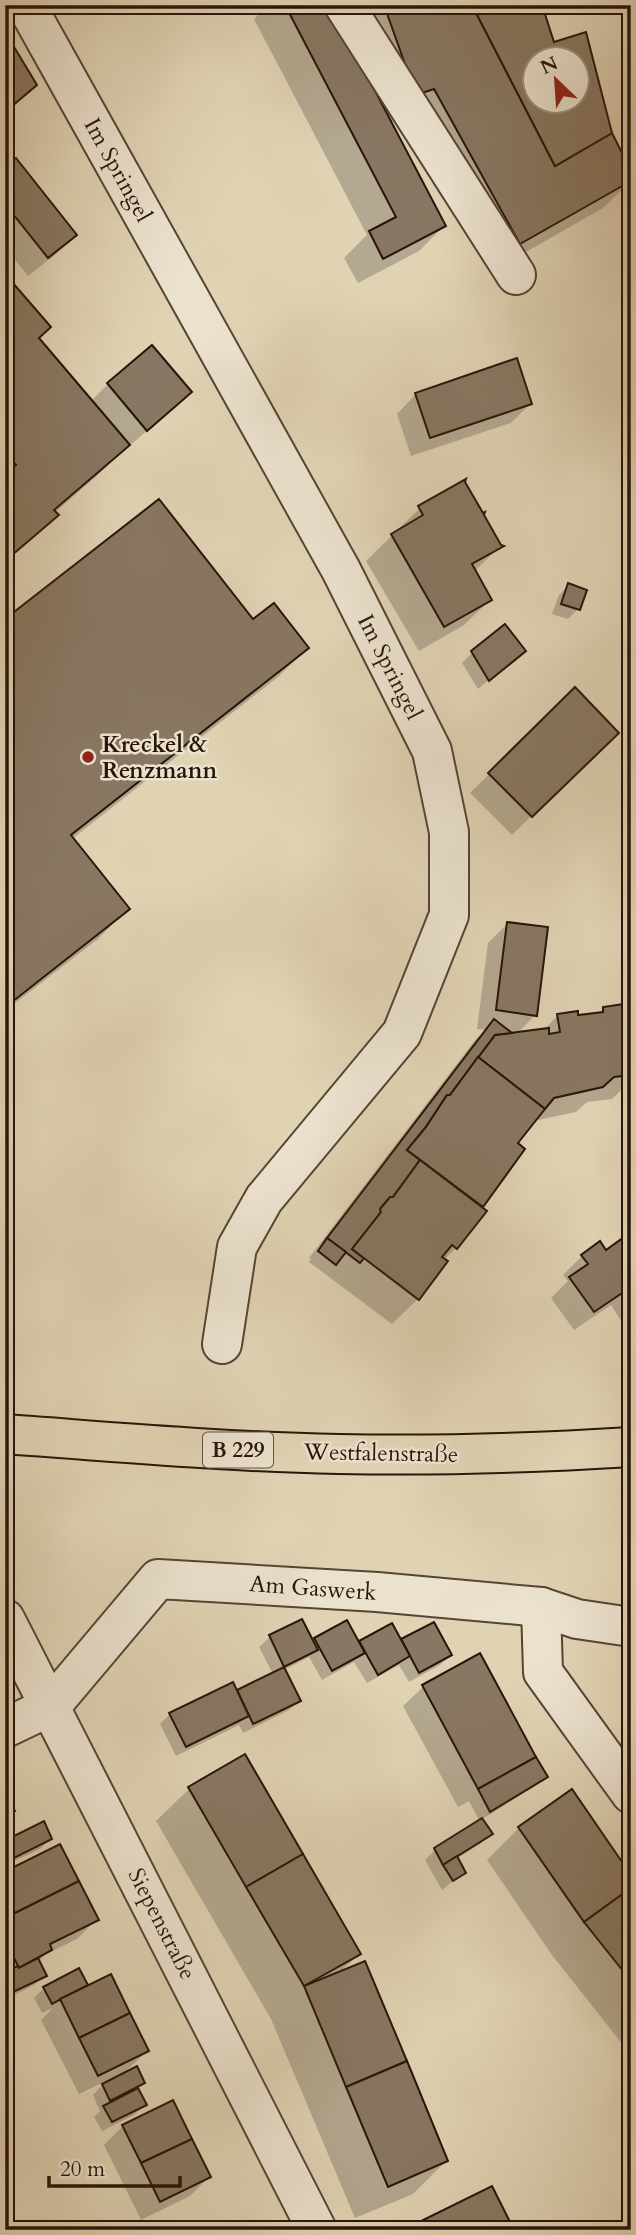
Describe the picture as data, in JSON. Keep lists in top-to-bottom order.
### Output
{
  "streets": {
    "main road": ["B 229", "Westfalenstraße"],
    "street": ["Im Springel", "Am Gaswerk", "Siepenstraße"]
  },
  "crossings": [
    ["Am Gaswerk", "Siepenstraße"]
  ],
  "places": ["Kreckel & Renzmann"],
  "scale_bar": "20 m",
  "north": "top left"
}
